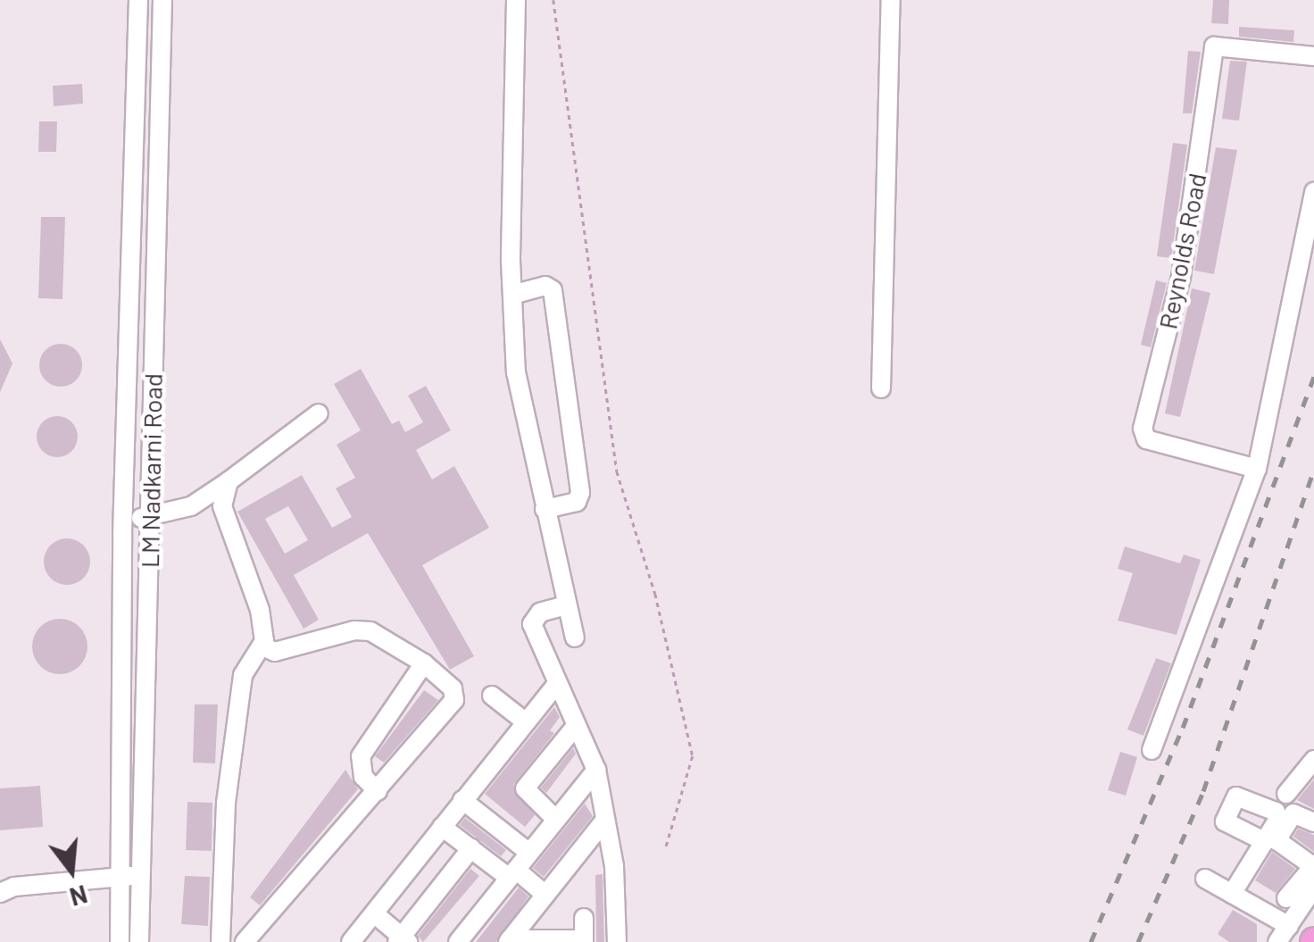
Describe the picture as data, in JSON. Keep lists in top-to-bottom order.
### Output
{
  "streets": {
    "street": ["Reynolds Road", "LM Nadkarni Road"]
  },
  "north": "bottom"
}
